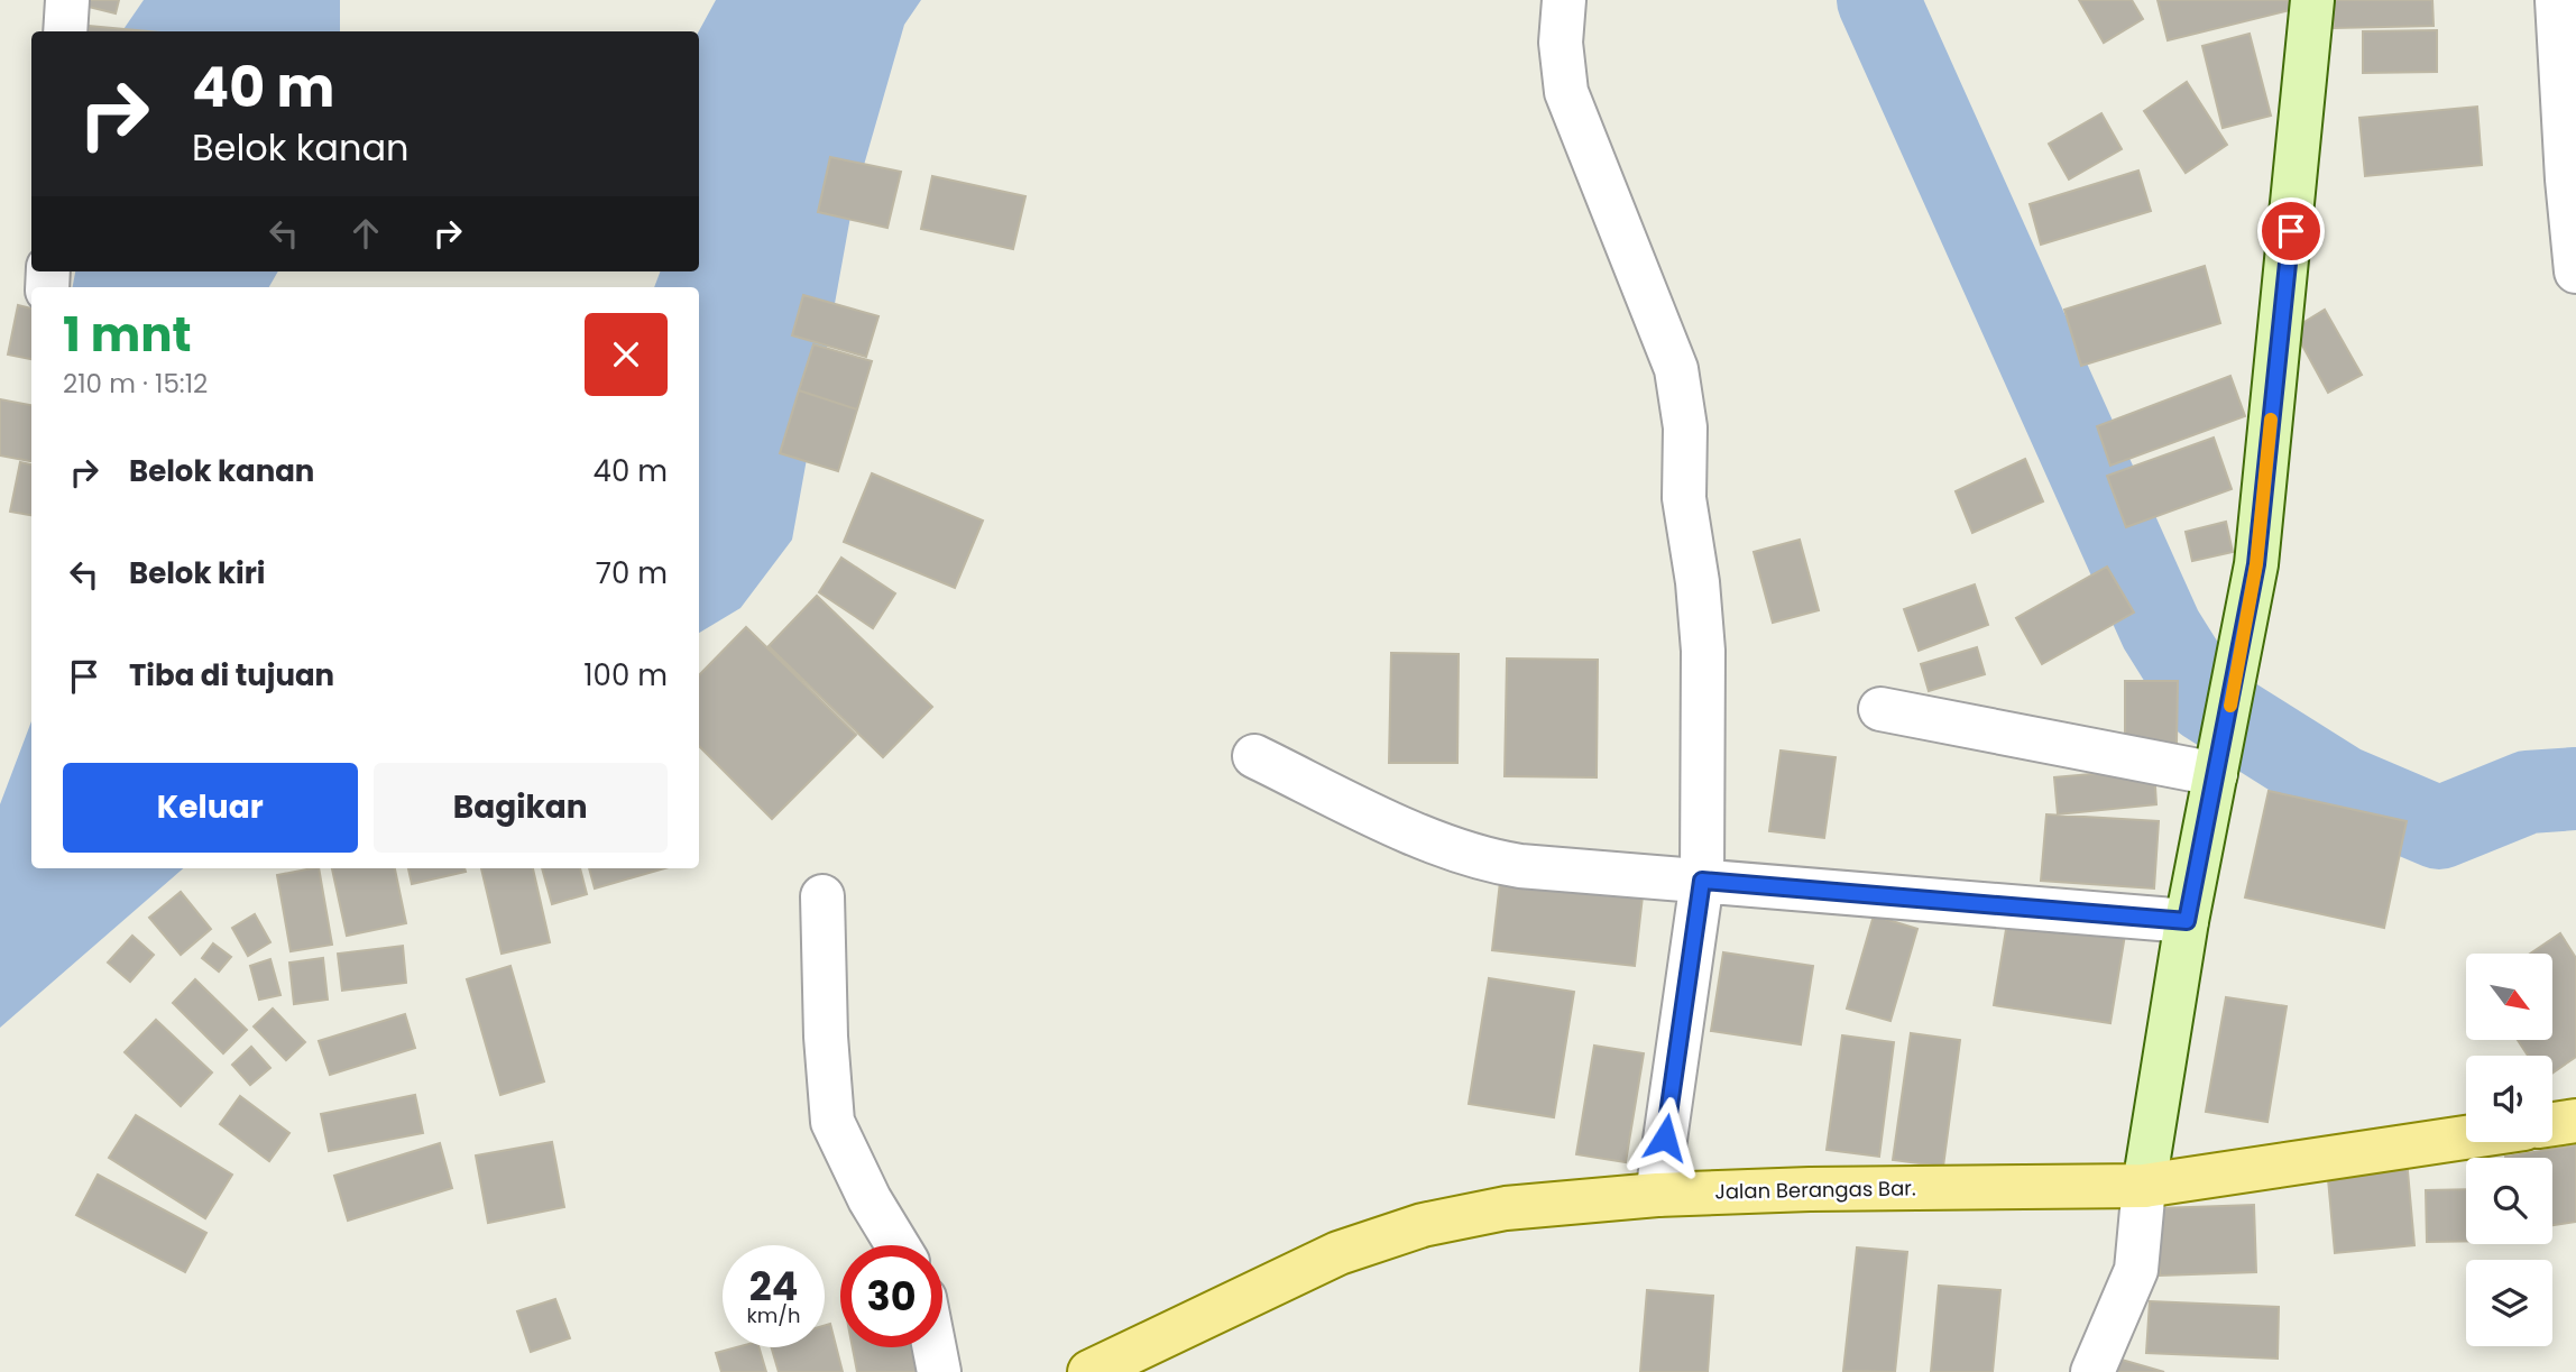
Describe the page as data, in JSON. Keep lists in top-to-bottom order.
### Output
{
  "streets": {
    "main road": ["Jalan Berangas Bar."]
  },
  "north": "bottom right",
  "page": {
    "turn": ["40 m", "Belok kanan"],
    "heading": ["1 mnt", "210 m · 15:12"],
    "list": [
      {
        "name": "Belok kanan",
        "value": "40 m"
      },
      {
        "name": "Belok kiri",
        "value": "70 m"
      },
      {
        "name": "Tiba di tujuan",
        "value": "100 m"
      }
    ],
    "buttons": ["Keluar", "Bagikan"],
    "speed": "24 km/h",
    "limit": "30"
  }
}
